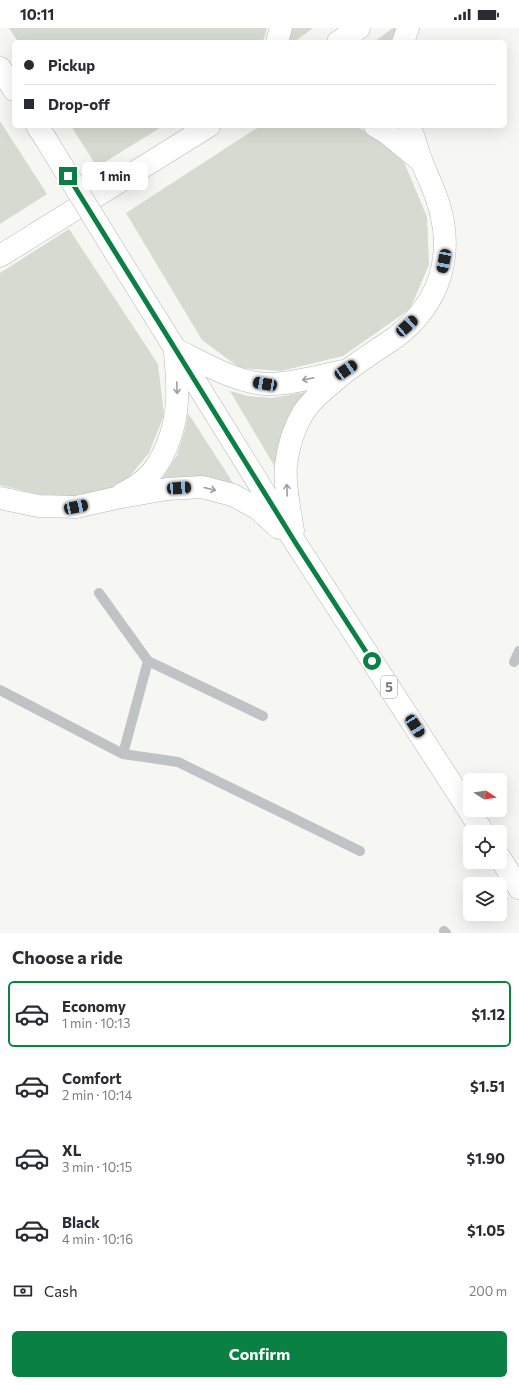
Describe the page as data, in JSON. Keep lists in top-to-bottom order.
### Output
{
  "streets": {
    "main road": ["5"]
  },
  "north": "right",
  "page": {
    "status": "10:11",
    "banner": ["Pickup", "Drop-off"],
    "bubble": "1 min",
    "heading": "Choose a ride",
    "list": [
      {
        "name": "Economy",
        "note": "1 min · 10:13",
        "value": "$1.12"
      },
      {
        "name": "Comfort",
        "note": "2 min · 10:14",
        "value": "$1.51"
      },
      {
        "name": "XL",
        "note": "3 min · 10:15",
        "value": "$1.90"
      },
      {
        "name": "Black",
        "note": "4 min · 10:16",
        "value": "$1.05"
      }
    ],
    "pay": ["Cash", "200 m"],
    "buttons": "Confirm"
  }
}
